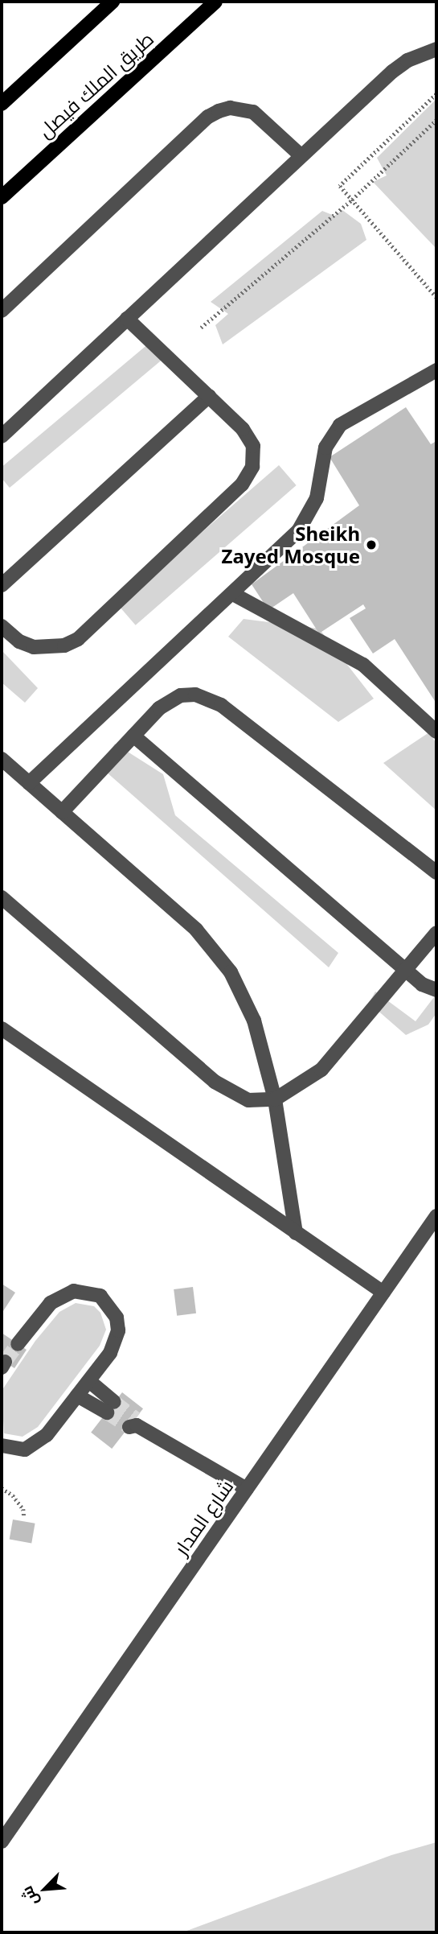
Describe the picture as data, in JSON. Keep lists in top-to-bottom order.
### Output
{
  "streets": {
    "main road": ["طريق الملك فيصل"],
    "street": ["شارع المدار"]
  },
  "places": ["Sheikh Zayed Mosque"],
  "north": "bottom left"
}
